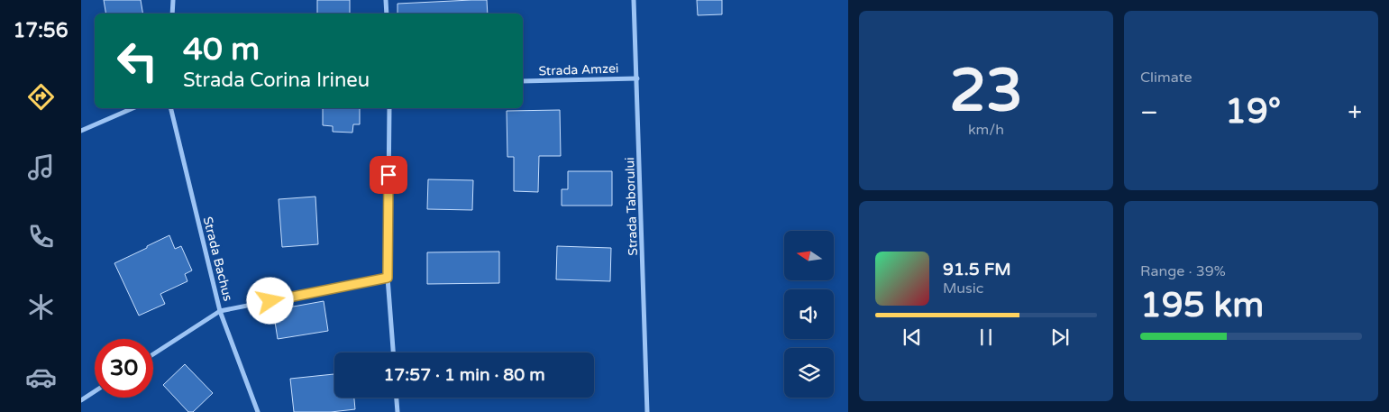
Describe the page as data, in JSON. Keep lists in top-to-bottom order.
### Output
{
  "streets": {
    "street": ["Strada Amzei", "Strada Taborului", "Strada Bachus"]
  },
  "crossings": [
    ["Strada Amzei", "Strada Taborului"]
  ],
  "north": "left",
  "page": {
    "tabs": "17:56",
    "tile": [
      ["23", "km/h"],
      "Climate",
      ["Range · 39%", "195 km"]
    ],
    "turn": ["40 m", "Strada Corina Irineu"],
    "heat": ["−", "19°", "+"],
    "song": ["91.5 FM", "Music"],
    "limit": "30",
    "trip": "17:57 · 1 min · 80 m"
  }
}
